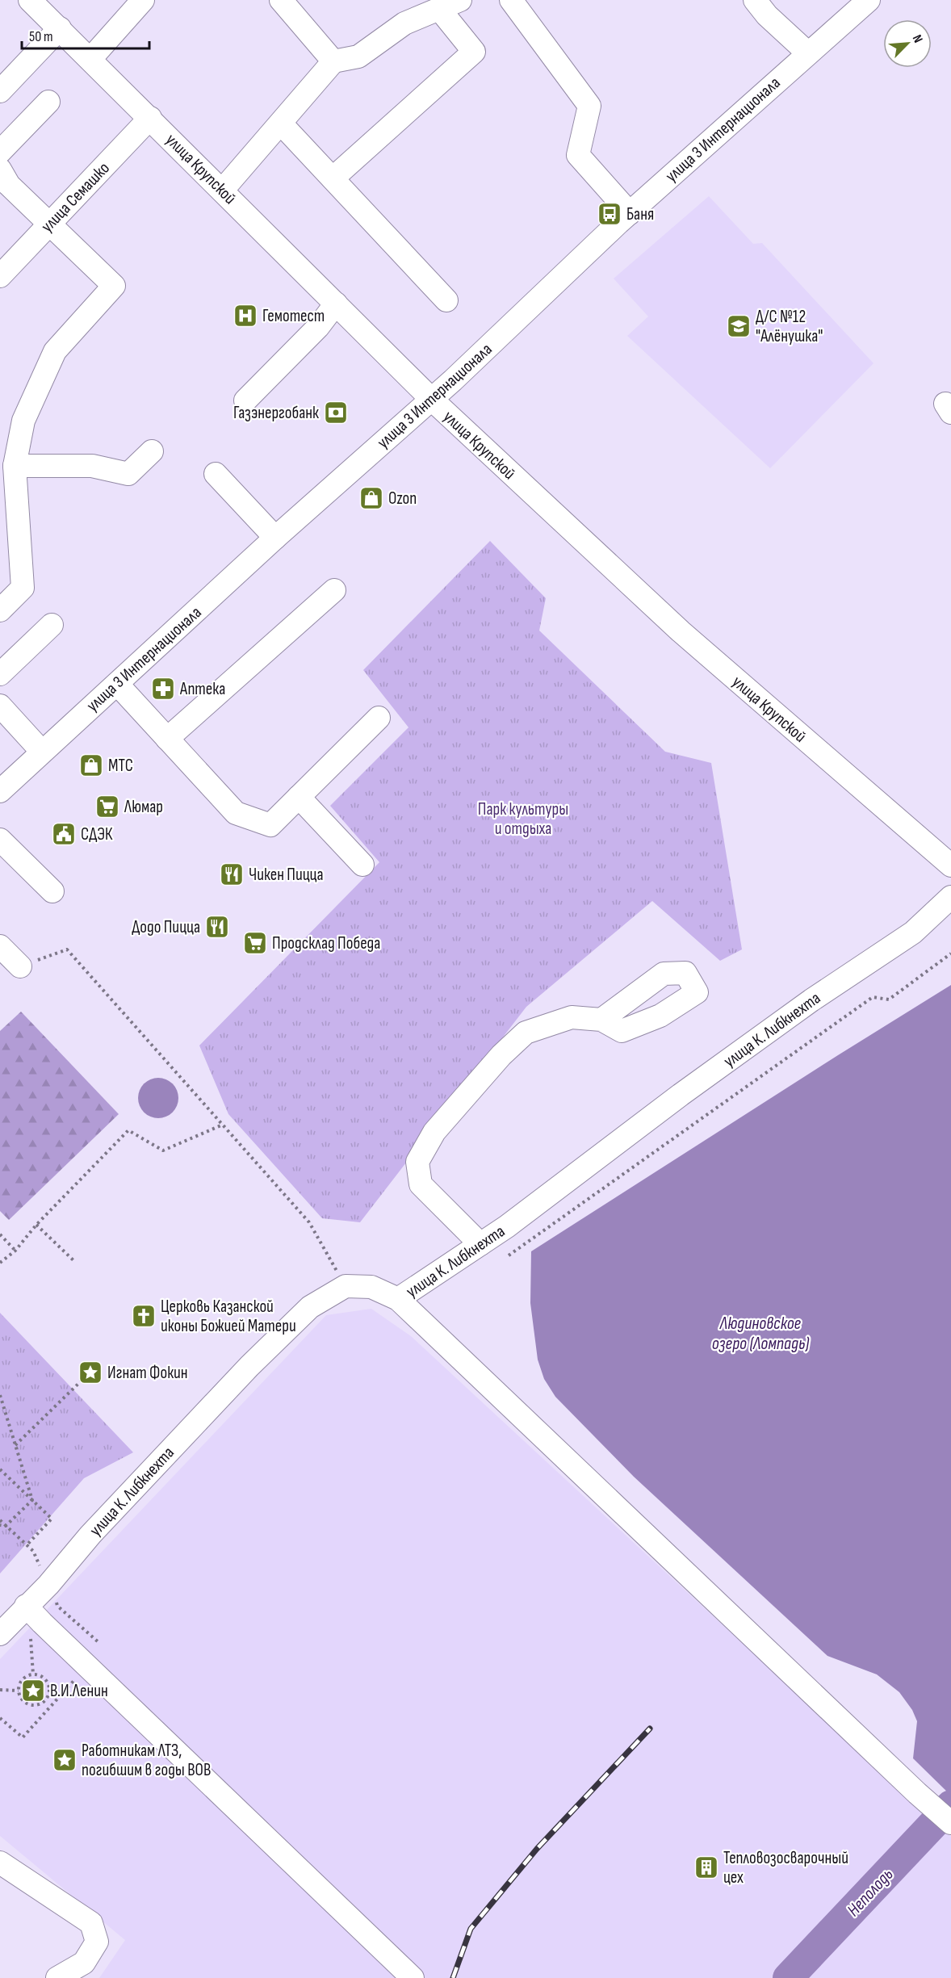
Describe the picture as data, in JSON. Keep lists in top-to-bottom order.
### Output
{
  "streets": {
    "street": [
      "улица 3 Интернационала",
      "улица Крупской",
      "улица Семашко",
      "улица К. Либкнехта"
    ]
  },
  "crossings": [
    ["улица 3 Интернационала", "улица Крупской"],
    ["улица Крупской", "улица Семашко"]
  ],
  "water": ["Людиновское озеро (Ломпадь)", "Неполодь"],
  "parks": ["Парк культуры и отдыха"],
  "places": {
    "bus stop": ["Баня"],
    "hospital": ["Гемотест"],
    "school or university": ["Д/С №12 \"Алёнушка\""],
    "bank": ["Газэнергобанк"],
    "shop": ["Ozon", "МТС"],
    "pharmacy": ["Аптека"],
    "supermarket": ["Люмар", "Продсклад Победа"],
    "public building": ["СДЭК"],
    "restaurant": ["Чикен Пицца", "Додо Пицца"],
    "church": ["Церковь Казанской иконы Божией Матери"],
    "place": ["Игнат Фокин", "В.И.Ленин", "Работникам ЛТЗ, погибшим в годы ВОВ"],
    "building": ["Тепловозосварочный цех"]
  },
  "scale_bar": "50 m",
  "north": "top right"
}
